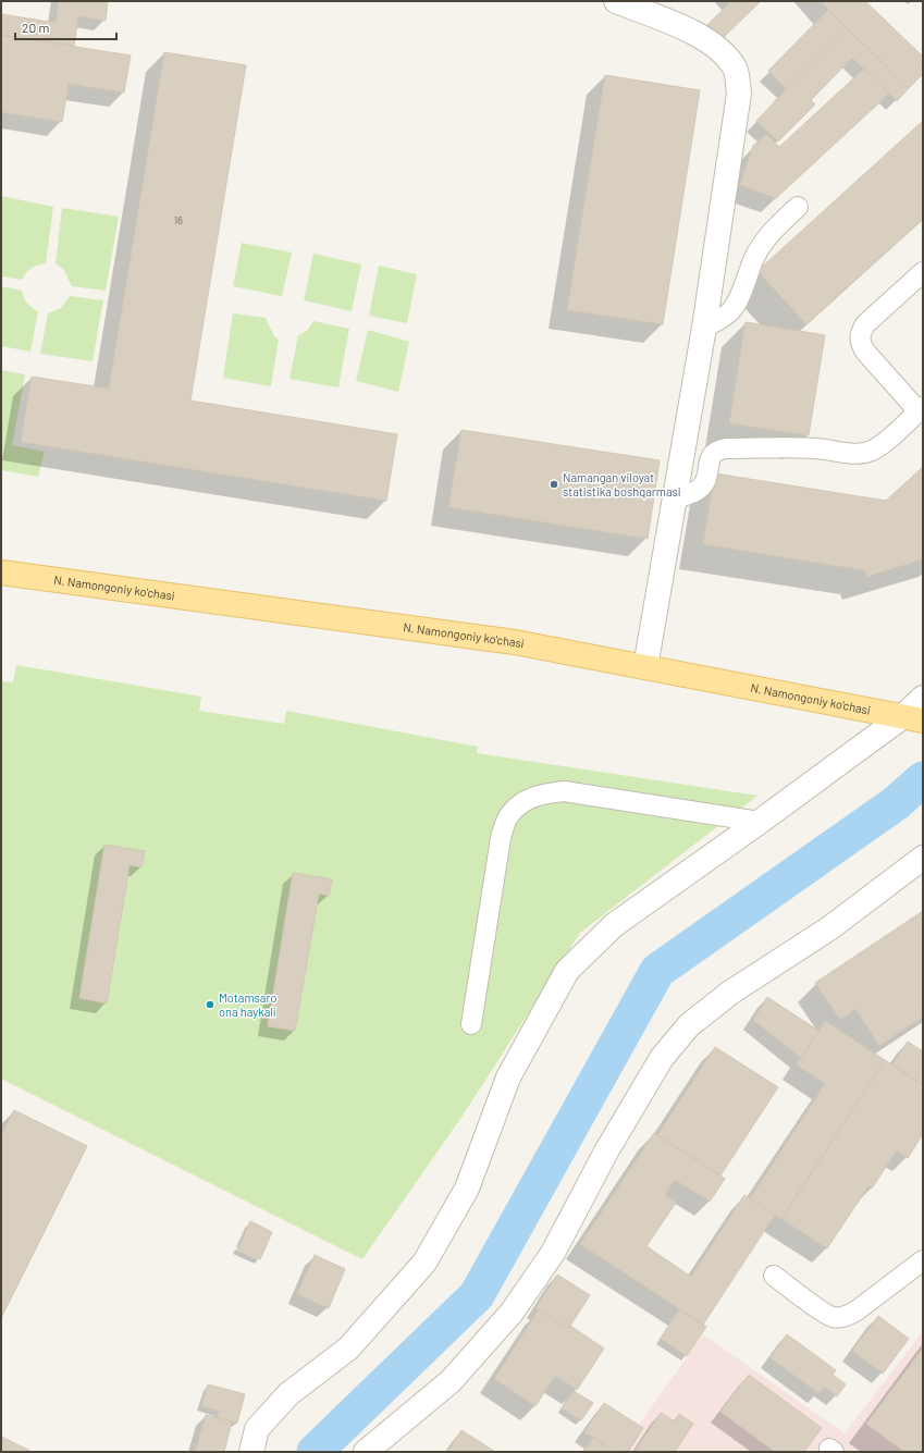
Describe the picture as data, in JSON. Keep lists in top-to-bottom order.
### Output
{
  "streets": {
    "main road": ["N. Namongoniy ko'chasi"]
  },
  "places": ["Namangan viloyat statistika boshqarmasi", "Motamsaro ona haykali"],
  "house_numbers": ["16"],
  "scale_bar": "20 m"
}
